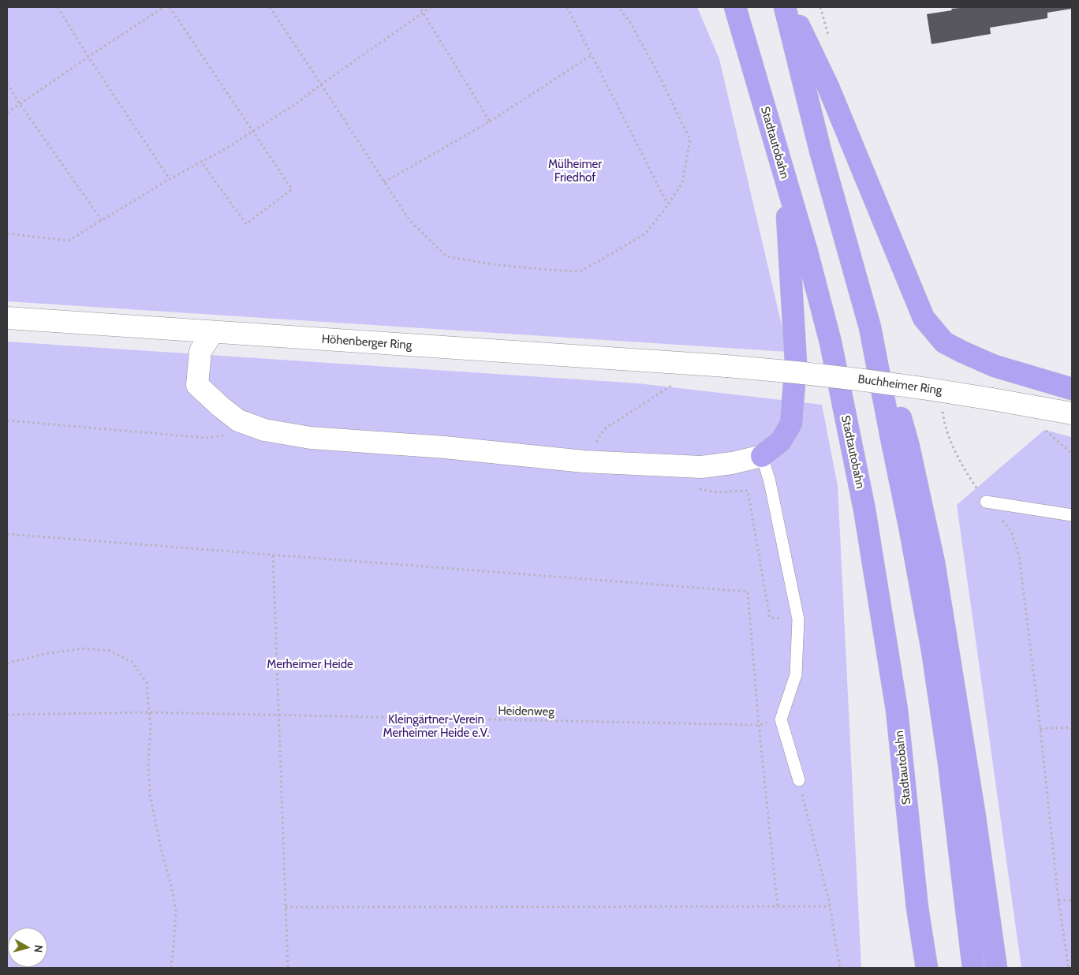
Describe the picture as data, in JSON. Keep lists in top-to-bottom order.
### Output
{
  "streets": {
    "highway": ["Stadtautobahn"],
    "street": ["Höhenberger Ring", "Buchheimer Ring"],
    "path": ["Heidenweg"]
  },
  "crossings": [
    ["Höhenberger Ring", "Buchheimer Ring"]
  ],
  "parks": ["Mülheimer Friedhof", "Merheimer Heide", "Kleingärtner-Verein Merheimer Heide e.V."],
  "north": "right"
}
